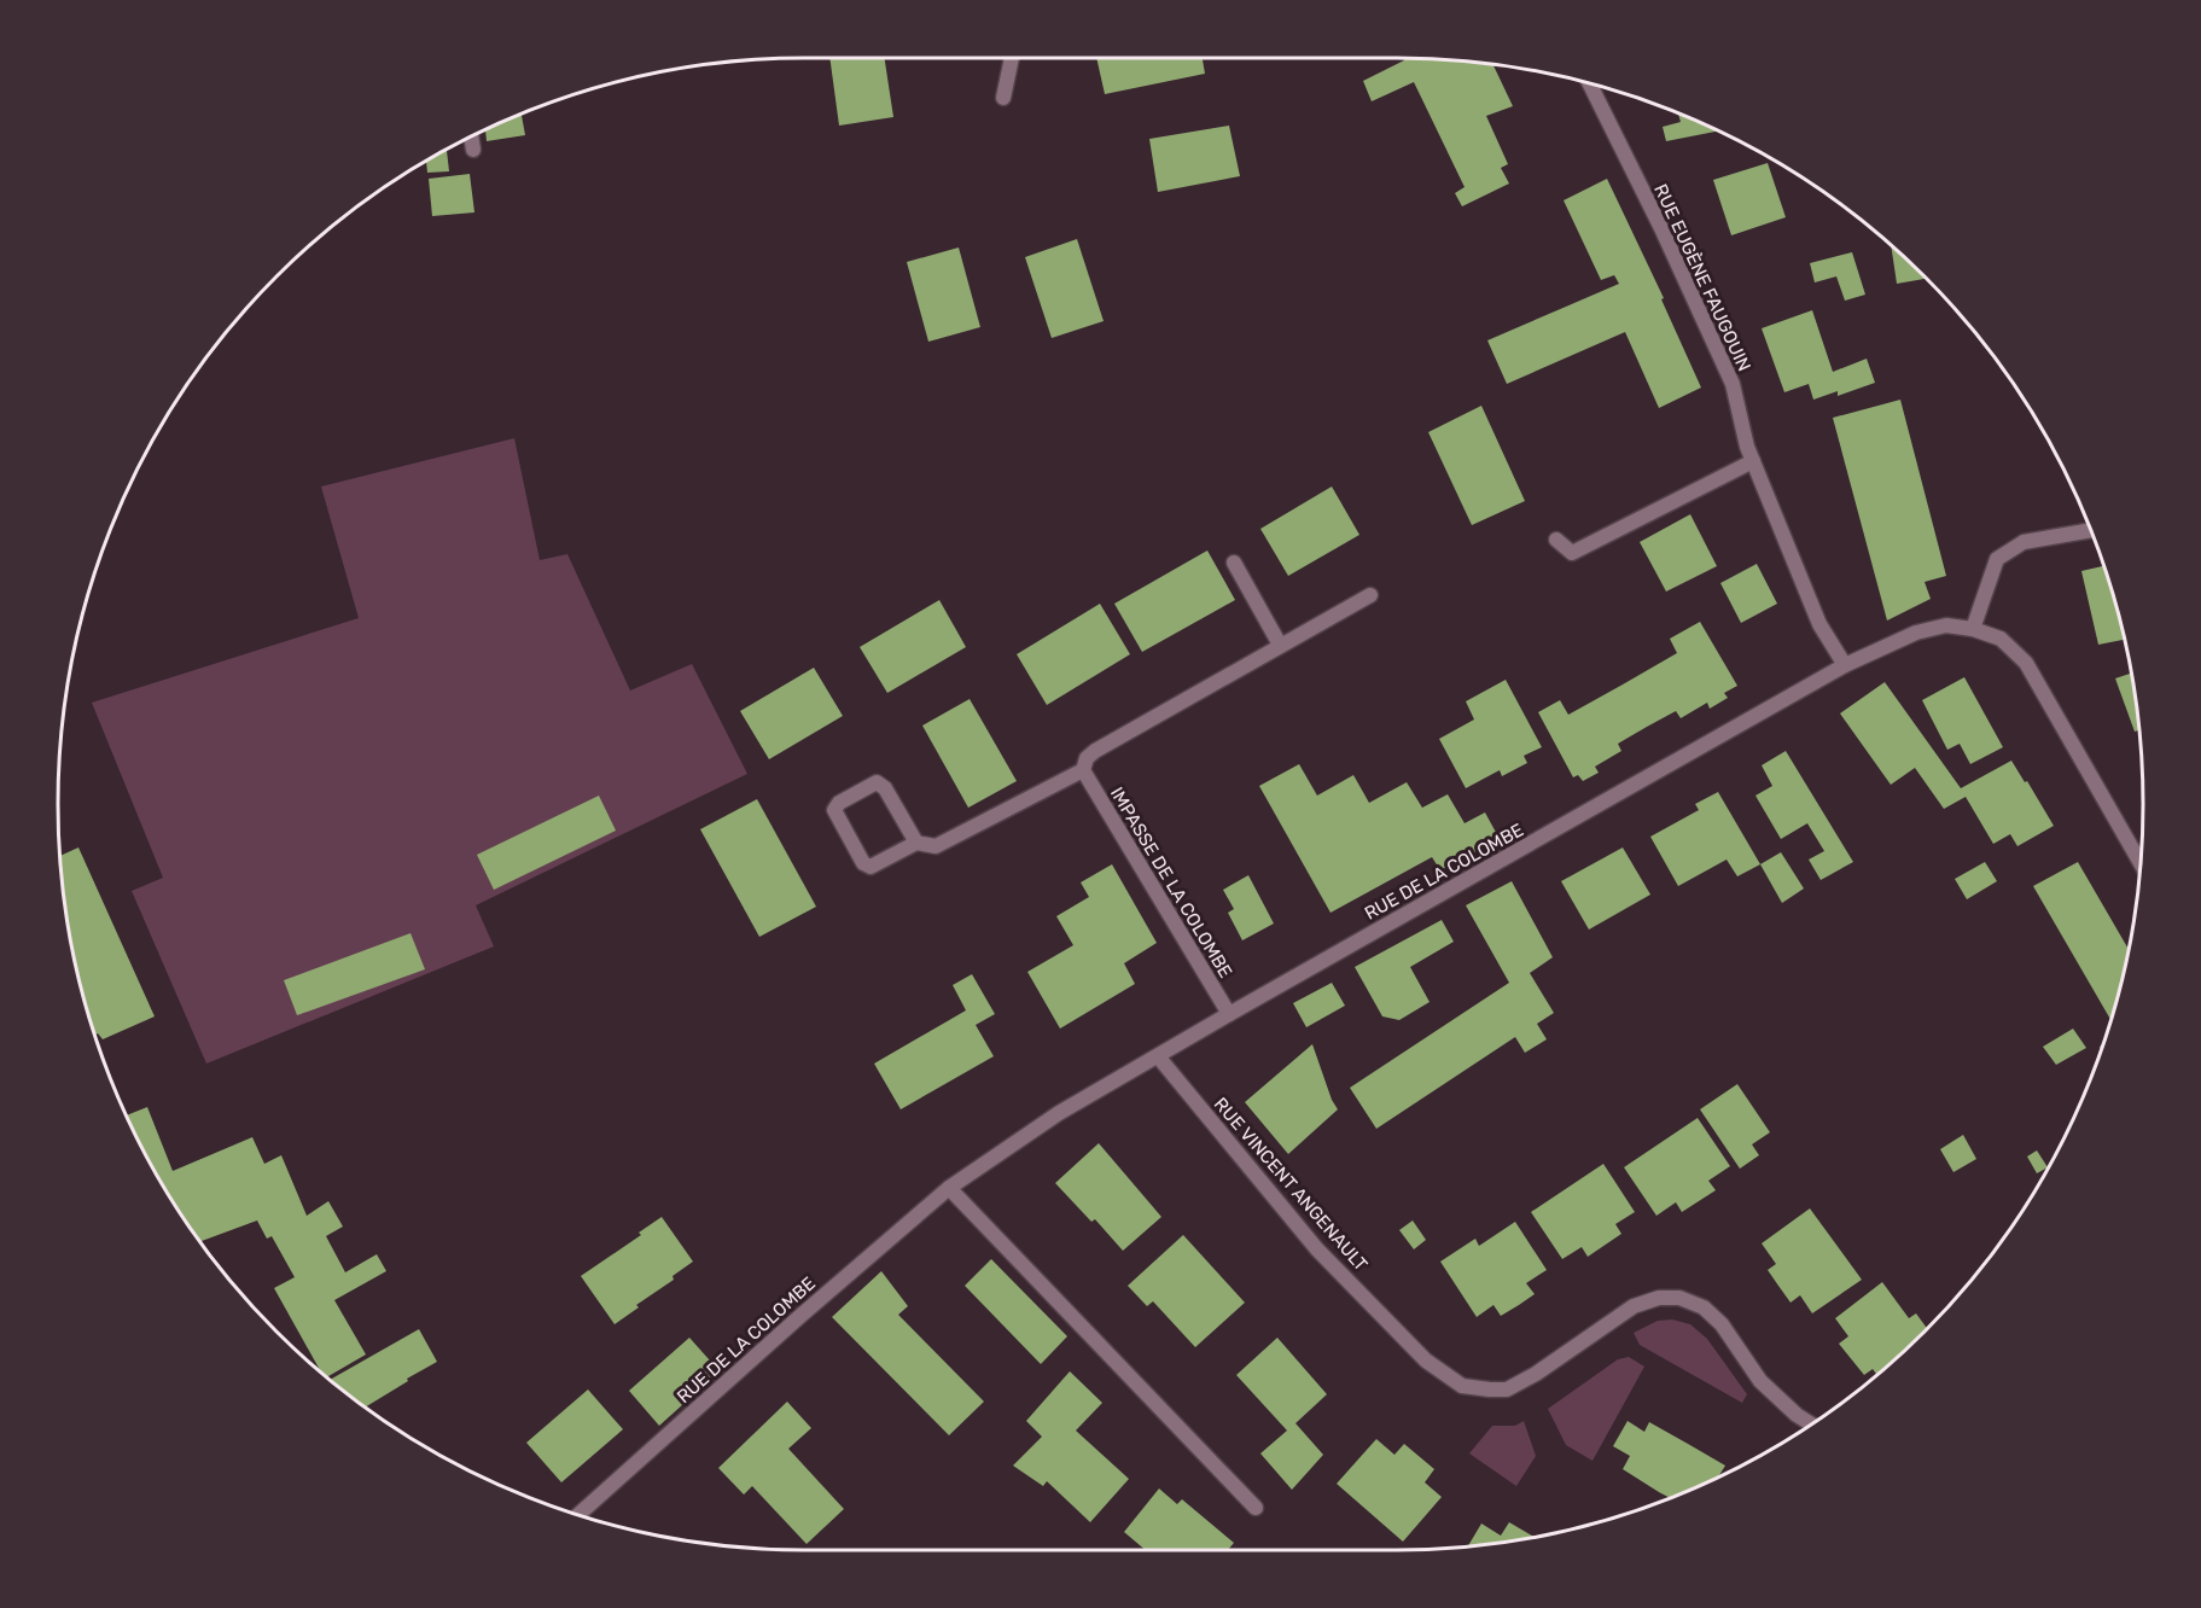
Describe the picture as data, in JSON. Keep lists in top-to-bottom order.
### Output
{
  "streets": {
    "street": [
      "RUE EUGÈNE FAUGOUIN",
      "RUE DE LA COLOMBE",
      "IMPASSE DE LA COLOMBE",
      "RUE VINCENT ANGENAULT"
    ]
  },
  "crossings": [
    ["RUE EUGÈNE FAUGOUIN", "RUE DE LA COLOMBE"],
    ["RUE DE LA COLOMBE", "IMPASSE DE LA COLOMBE"],
    ["RUE DE LA COLOMBE", "RUE VINCENT ANGENAULT"]
  ]
}
